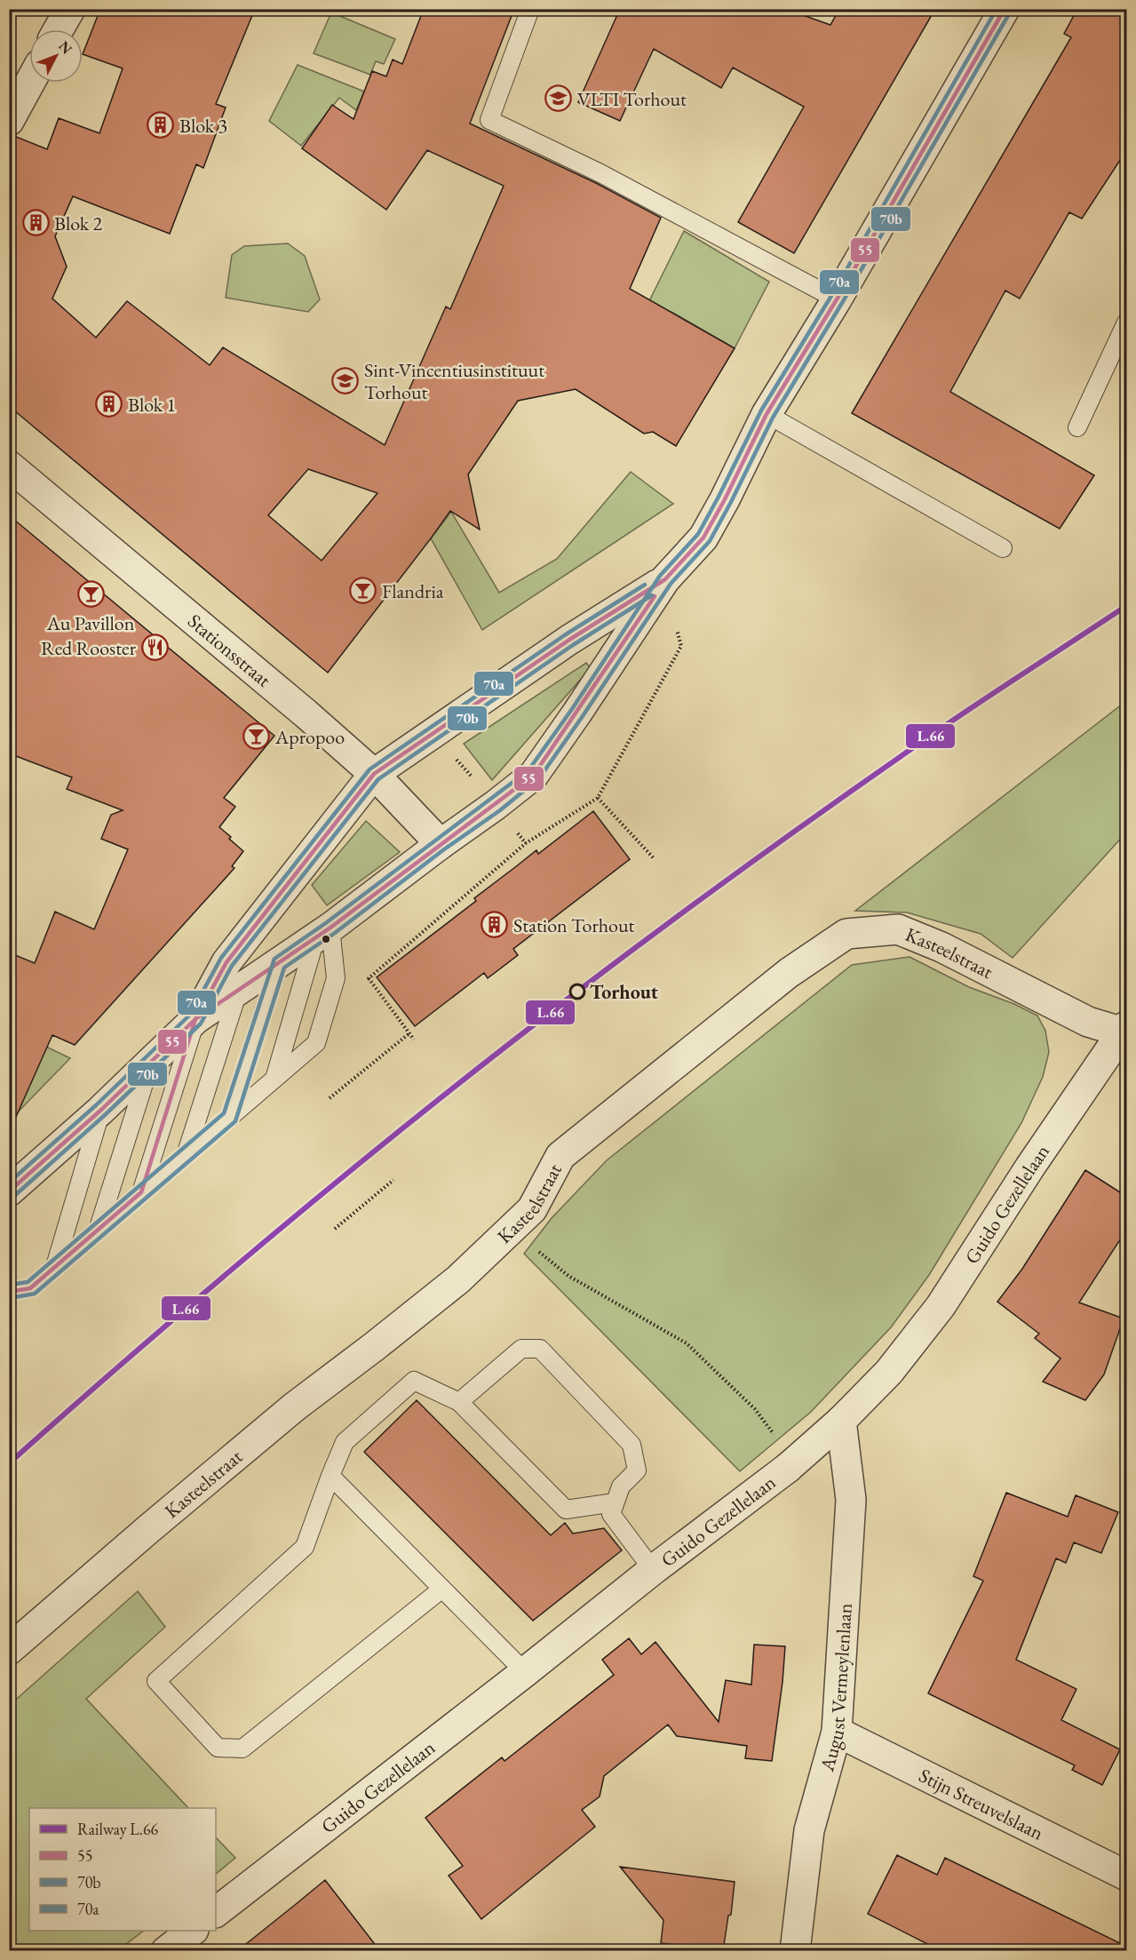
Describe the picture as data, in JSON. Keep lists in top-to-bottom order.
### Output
{
  "streets": {
    "street": [
      "Stationsstraat",
      "Kasteelstraat",
      "Guido Gezellelaan",
      "August Vermeylenlaan",
      "Stijn Streuvelslaan"
    ]
  },
  "crossings": [
    ["Kasteelstraat", "Guido Gezellelaan"],
    ["Guido Gezellelaan", "August Vermeylenlaan"],
    ["August Vermeylenlaan", "Stijn Streuvelslaan"]
  ],
  "places": {
    "school or university": ["VLTI Torhout", "Sint-Vincentiusinstituut Torhout"],
    "building": [
      "Blok 3",
      "Blok 2",
      "Blok 1",
      "Station Torhout"
    ],
    "bar": ["Flandria", "Au Pavillon", "Apropoo"],
    "restaurant": ["Red Rooster"],
    "other": ["Torhout"]
  },
  "lines": [
    "transit line 55",
    "transit line 70a",
    "transit line 70b",
    "rail line L.66"
  ],
  "legend": [
    "Railway L.66",
    "55",
    "70b",
    "70a"
  ],
  "north": "top right"
}
